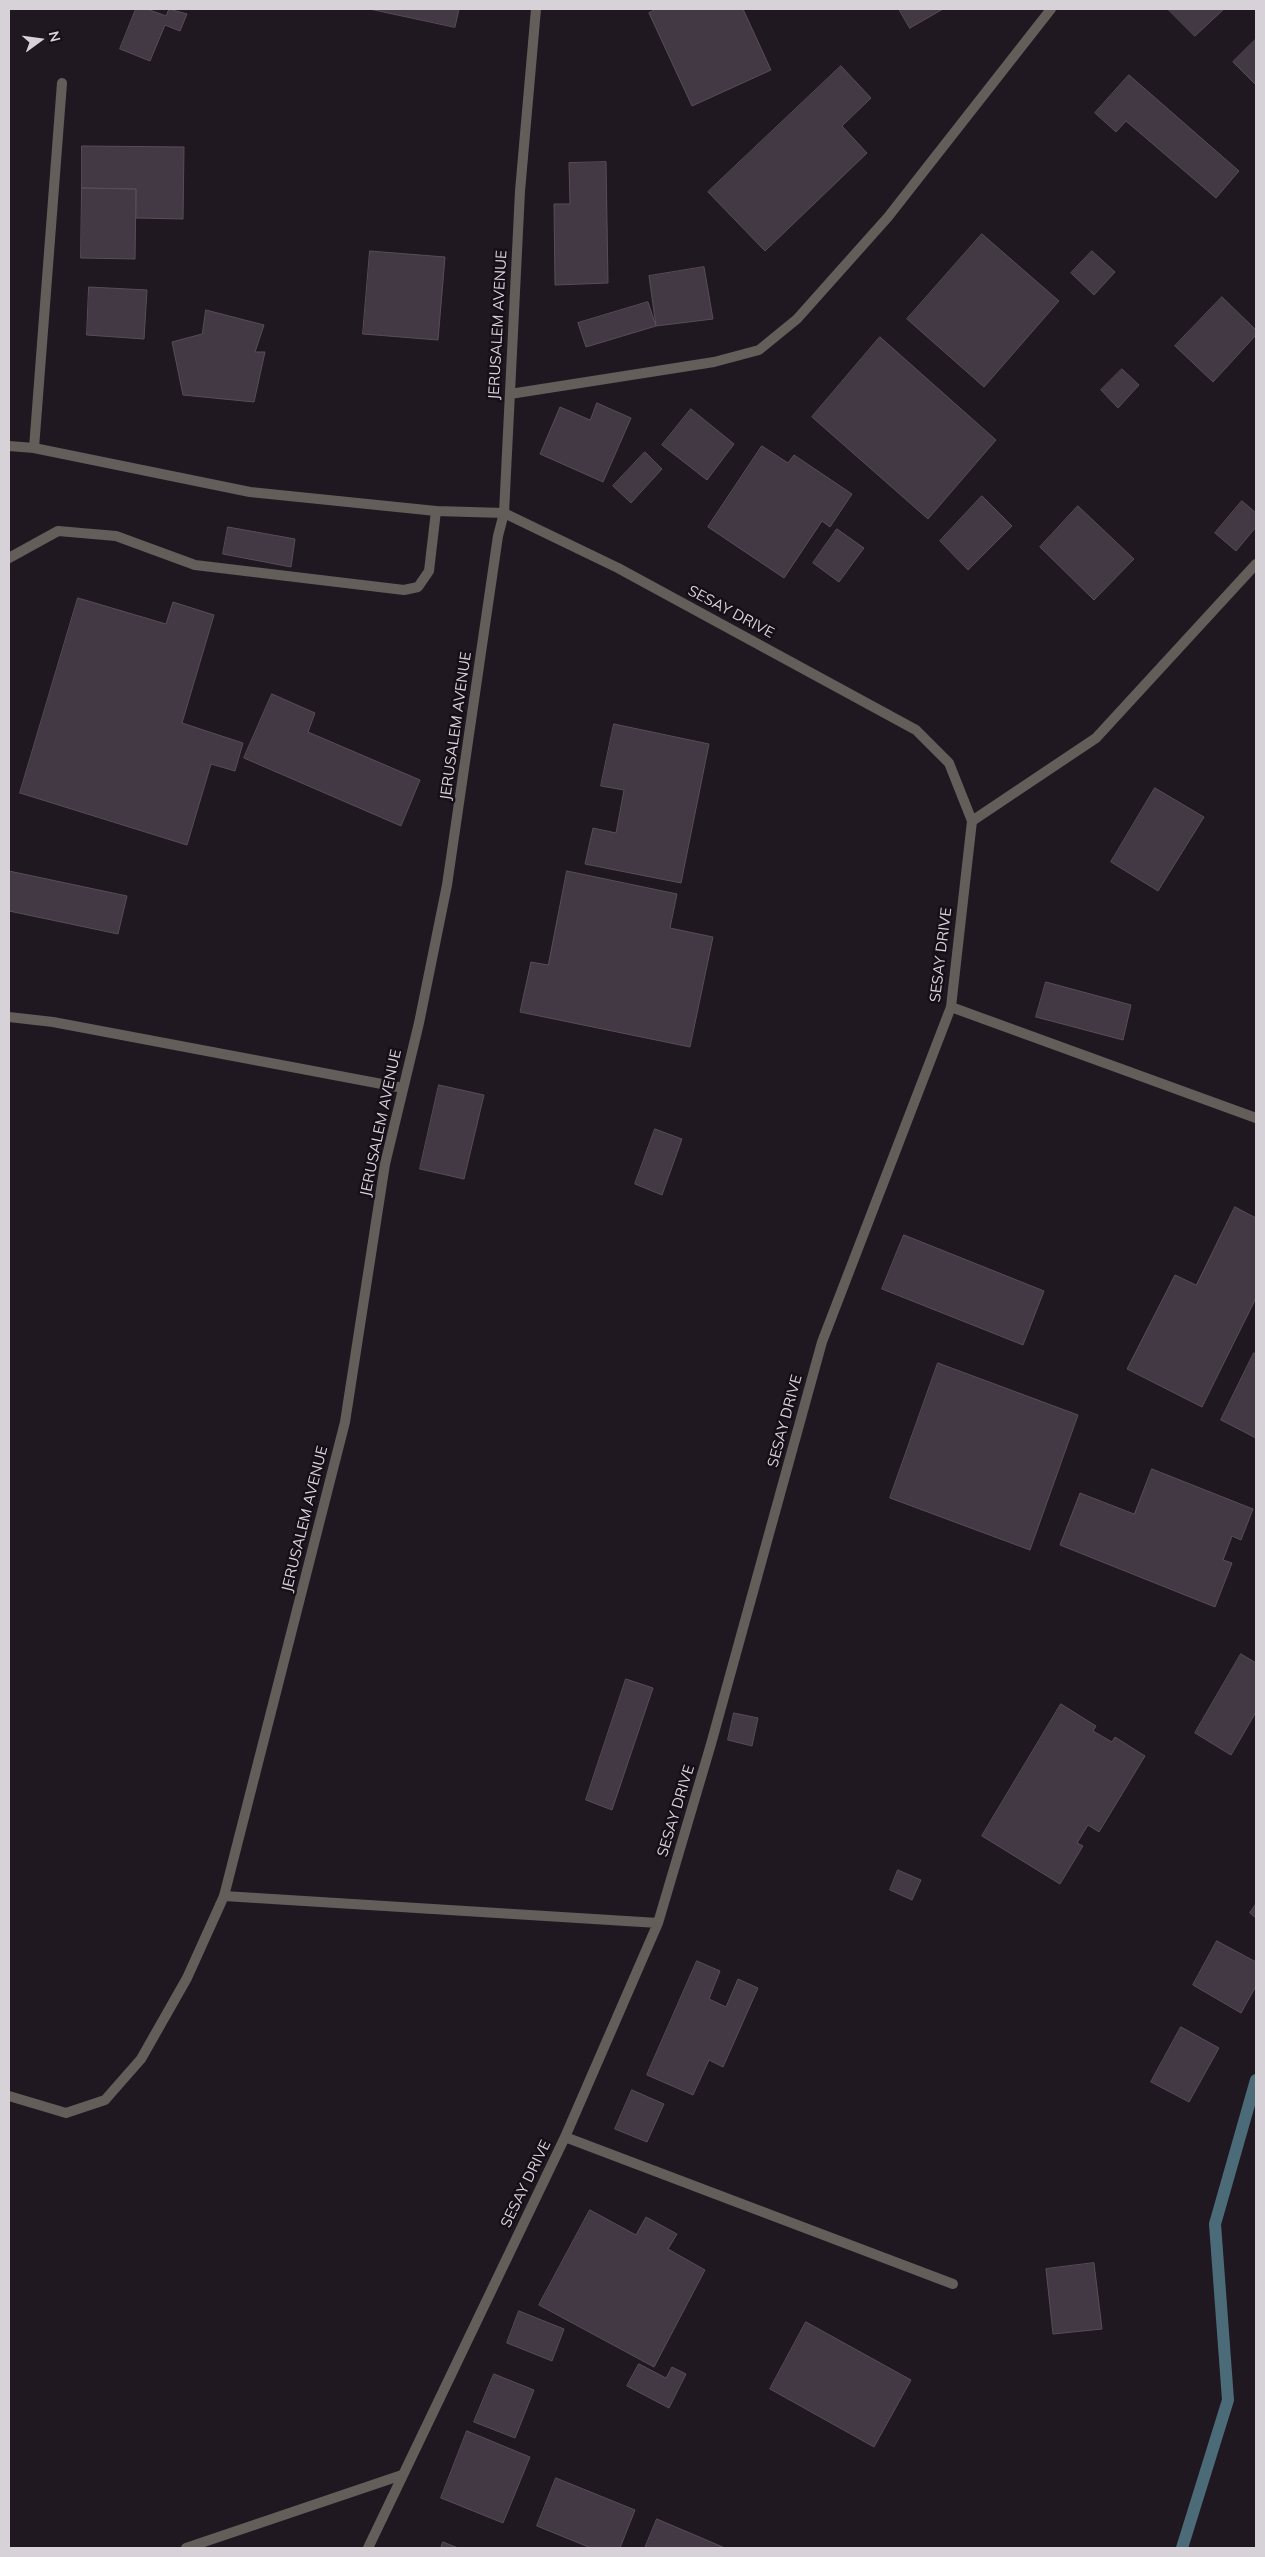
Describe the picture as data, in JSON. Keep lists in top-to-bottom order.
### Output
{
  "streets": {
    "street": ["JERUSALEM AVENUE", "SESAY DRIVE"]
  },
  "crossings": [
    ["JERUSALEM AVENUE", "SESAY DRIVE"]
  ],
  "north": "right"
}
